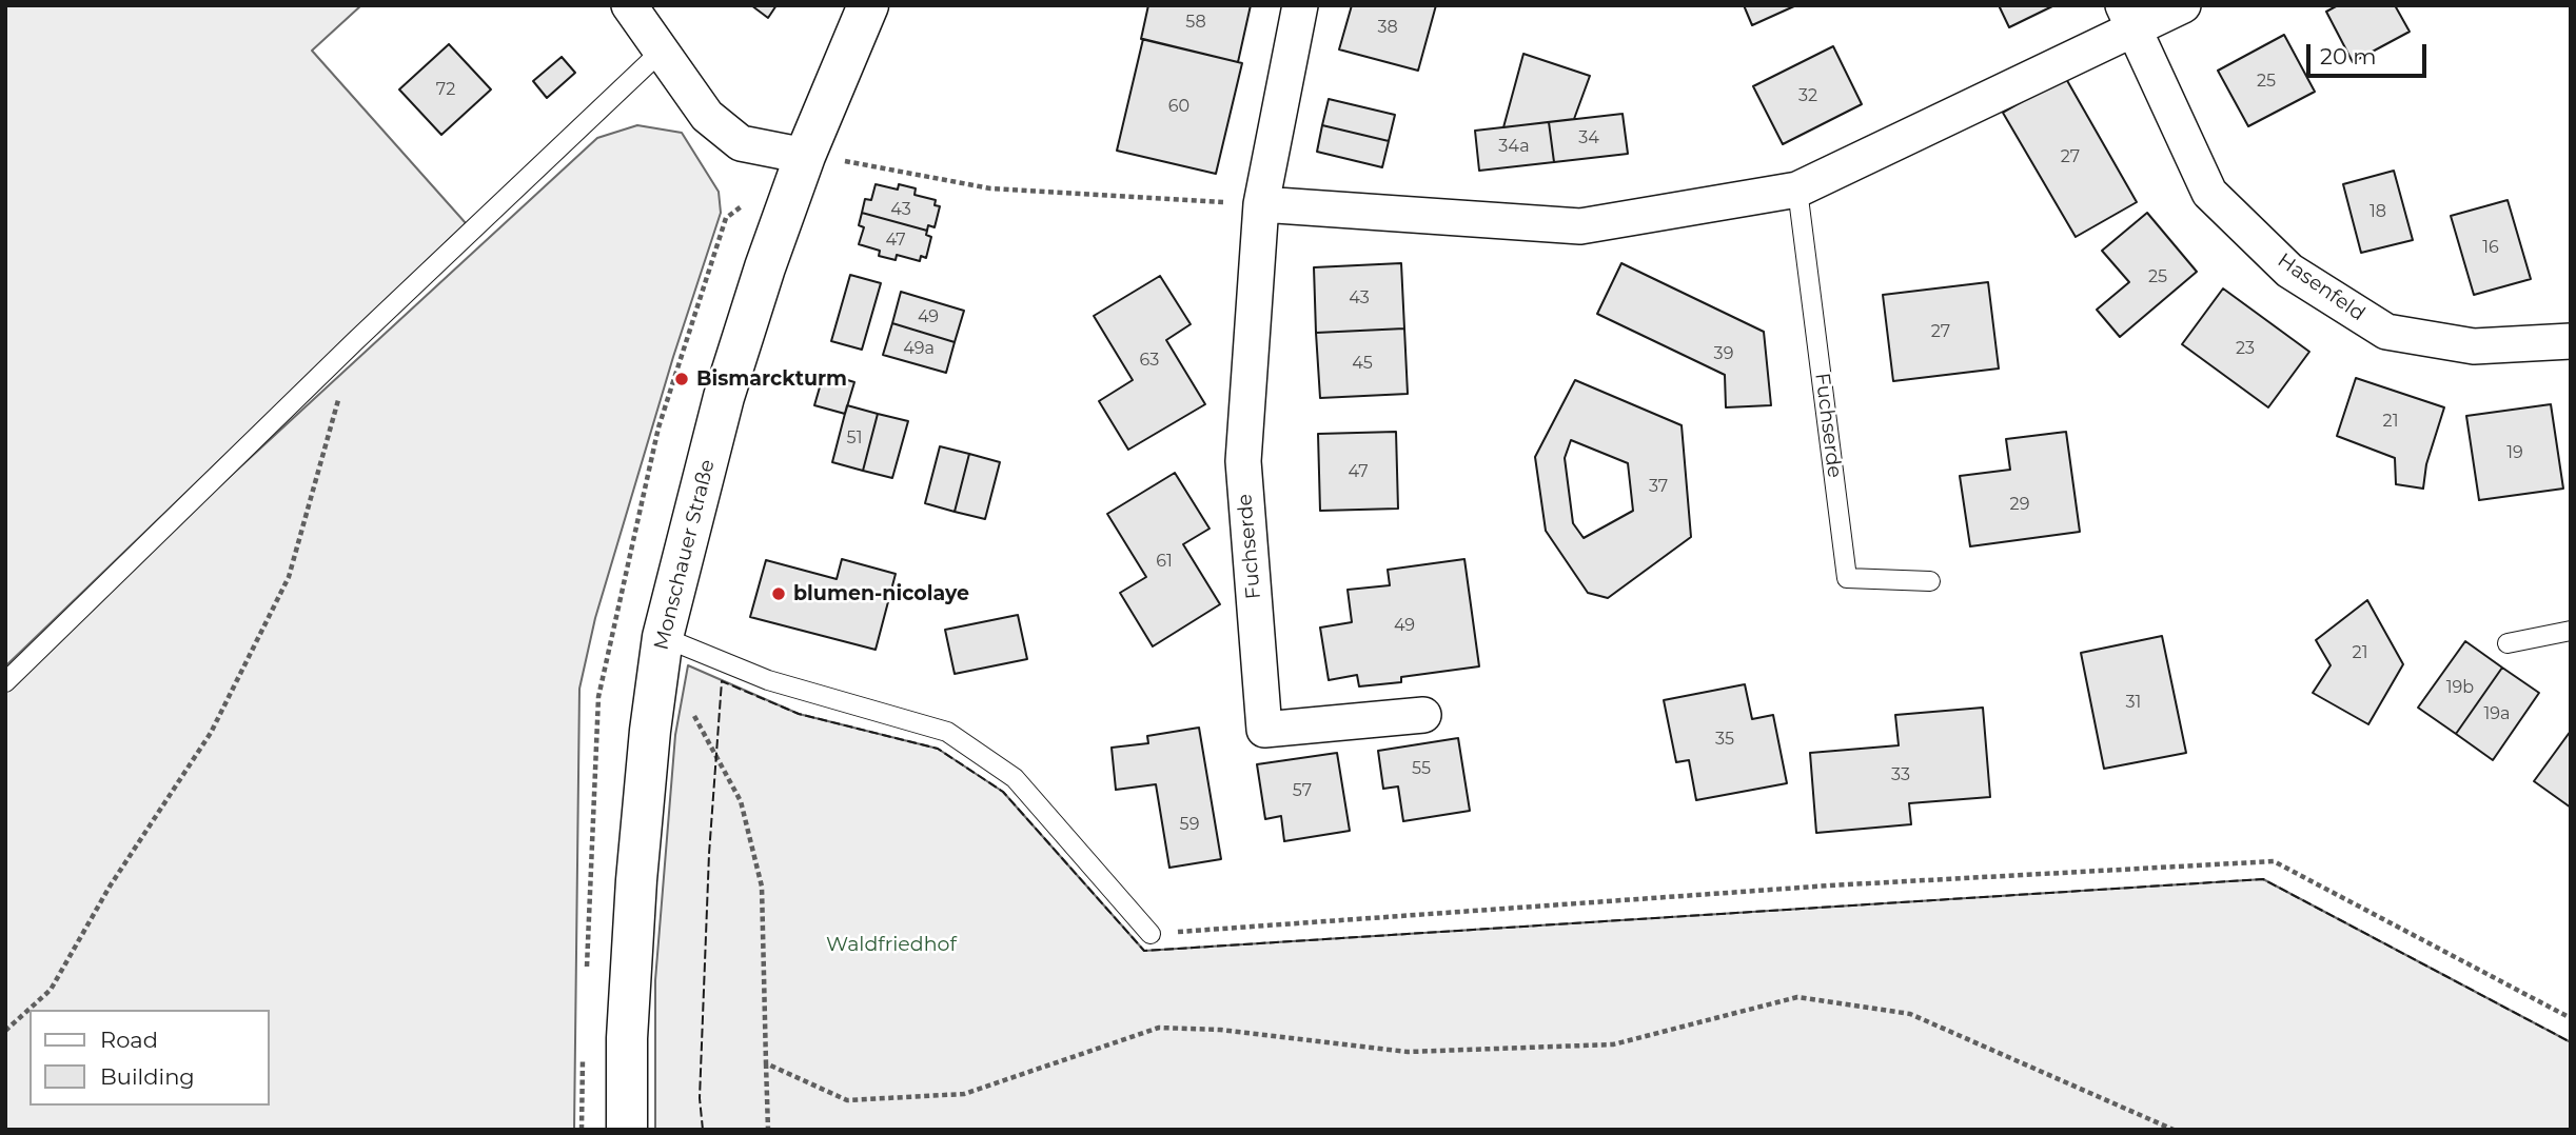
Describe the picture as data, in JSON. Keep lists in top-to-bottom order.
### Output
{
  "streets": {
    "main road": ["Monschauer Straße"],
    "street": ["Hasenfeld", "Fuchserde"]
  },
  "parks": ["Waldfriedhof"],
  "places": ["Bismarckturm", "blumen-nicolaye"],
  "house_numbers": [
    "58",
    "38",
    "25",
    "72",
    "32",
    "60",
    "34",
    "34a",
    "27",
    "43",
    "18",
    "47",
    "16",
    "25",
    "43",
    "49",
    "27",
    "49a",
    "23",
    "39",
    "63",
    "45",
    "21",
    "51",
    "19",
    "47",
    "37",
    "29",
    "61",
    "49",
    "21",
    "19b",
    "31",
    "19a",
    "35",
    "55",
    "33",
    "57",
    "59"
  ],
  "legend": ["Road", "Building"],
  "scale_bar": "20 m"
}
